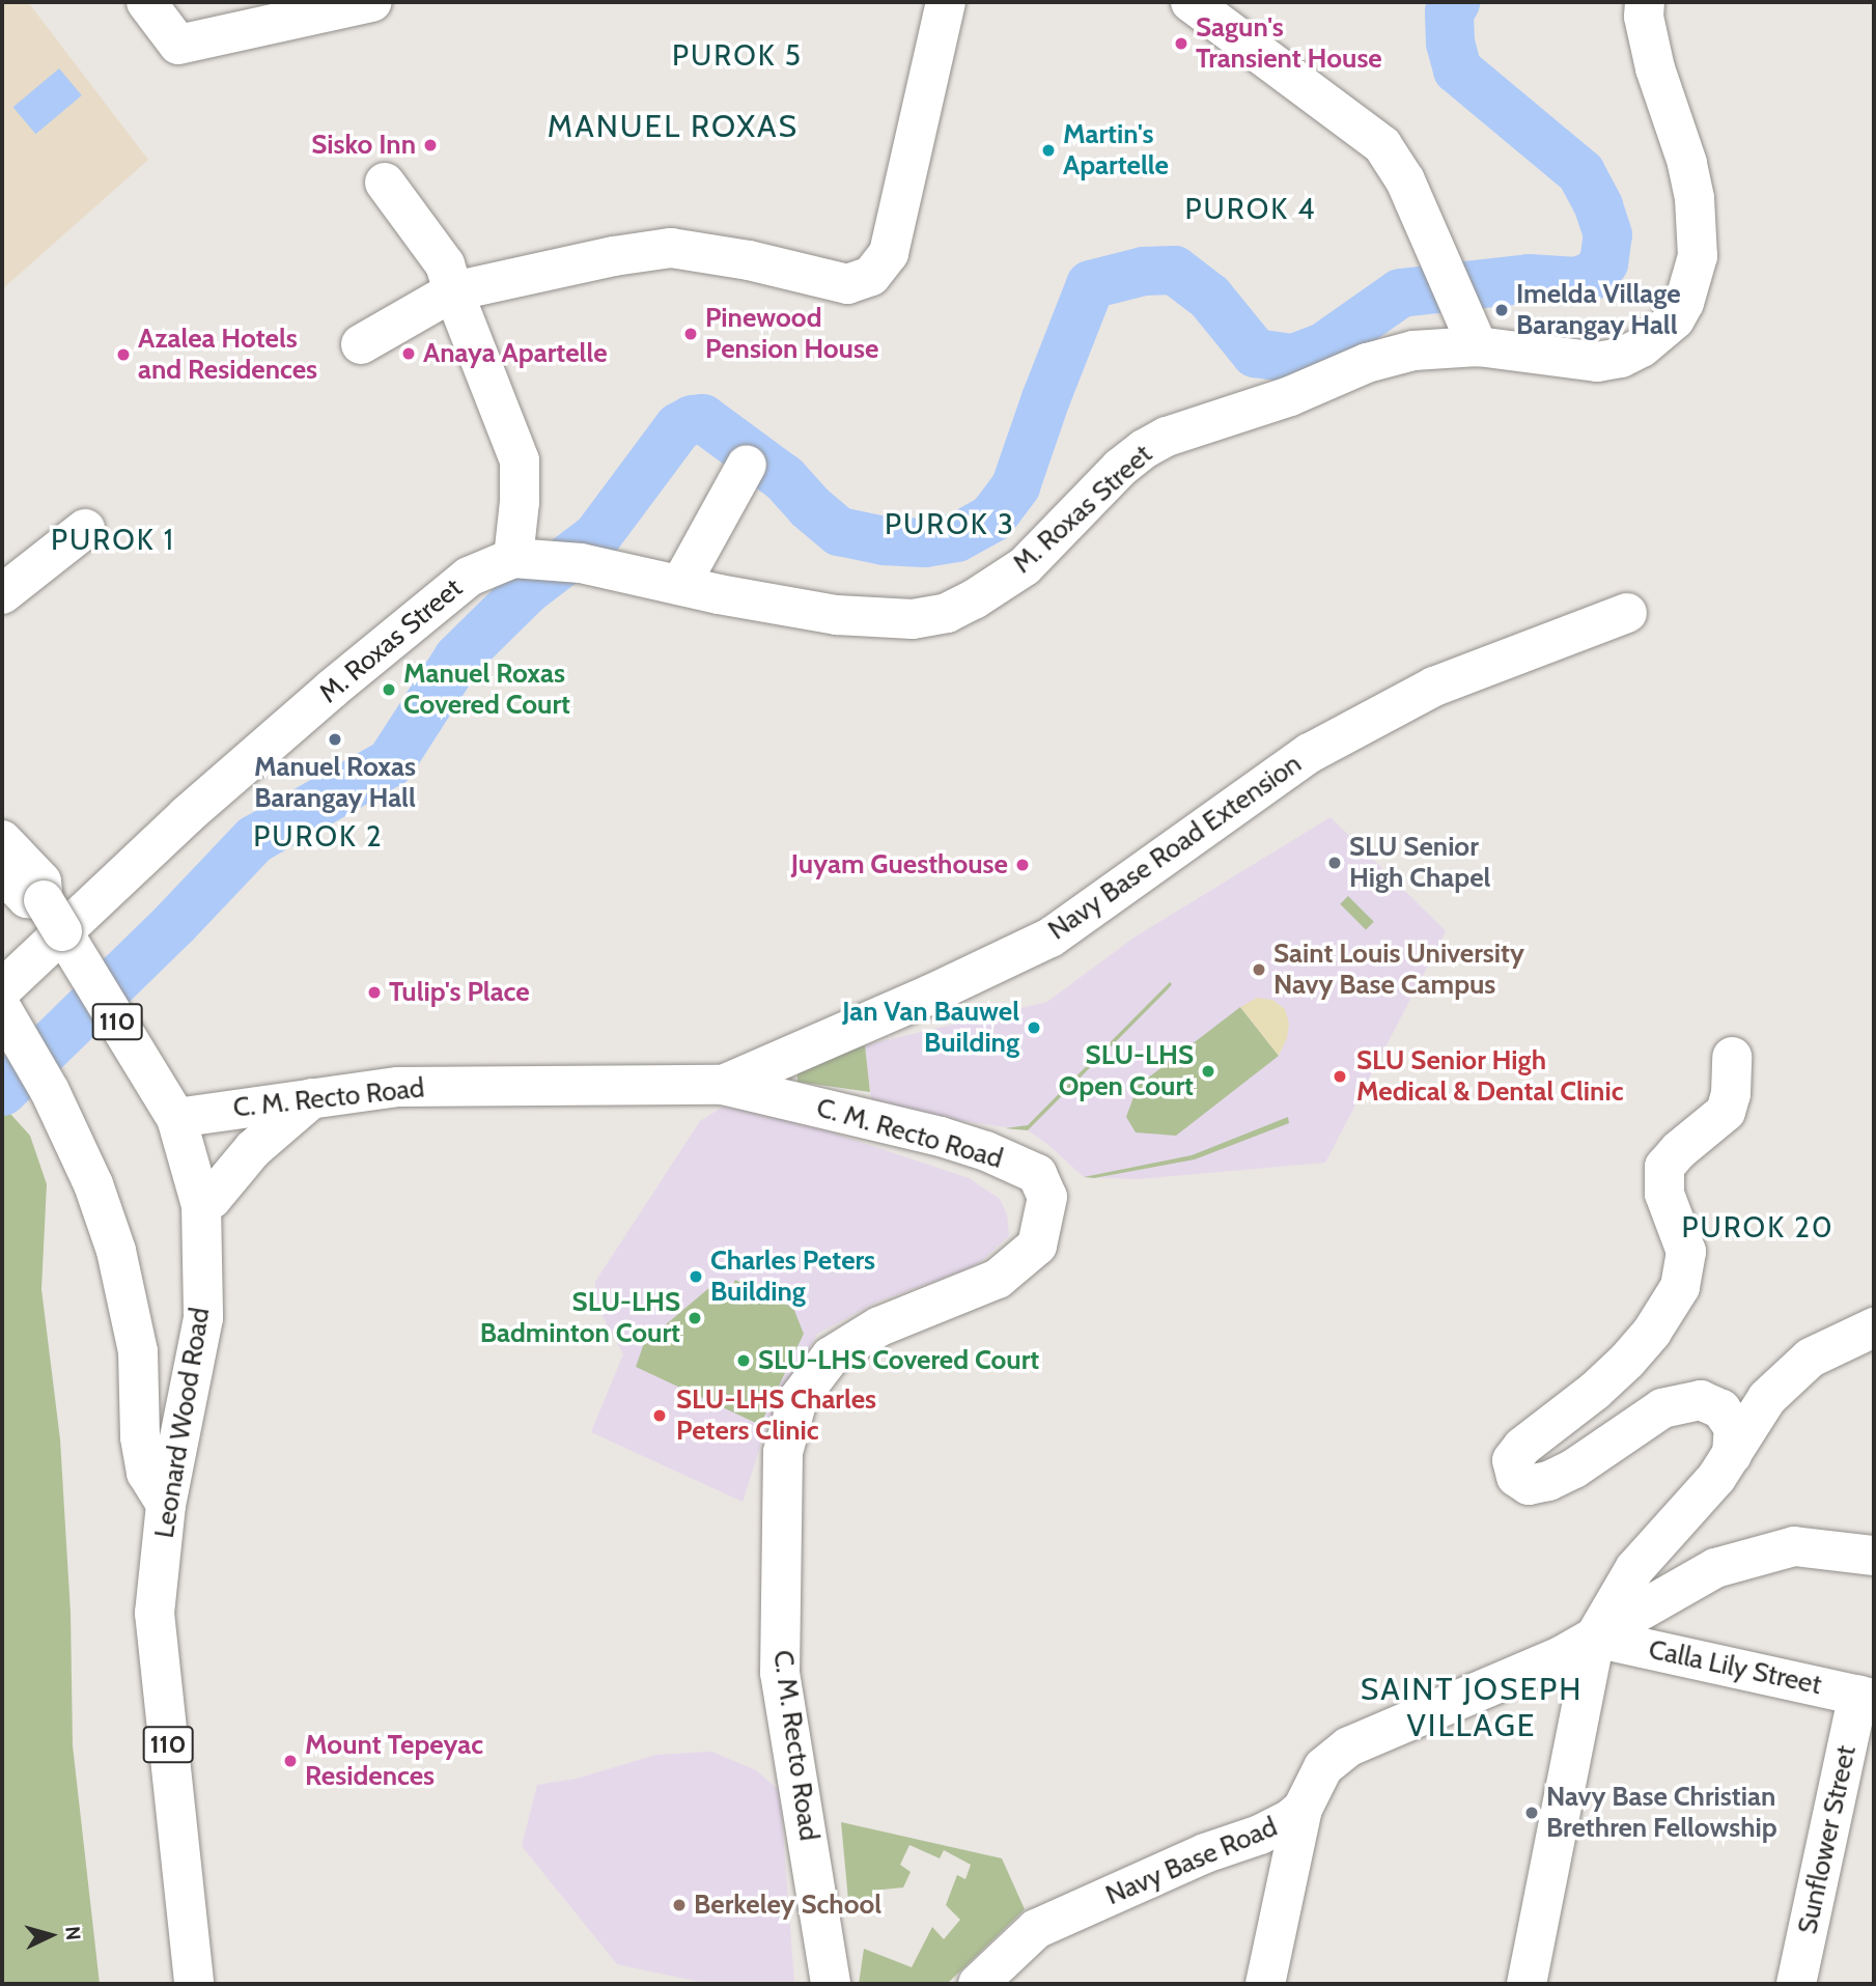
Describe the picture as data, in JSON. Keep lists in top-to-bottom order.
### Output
{
  "streets": {
    "street": [
      "M. Roxas Street",
      "Navy Base Road Extension",
      "110",
      "C. M. Recto Road",
      "Leonard Wood Road",
      "Calla Lily Street",
      "Sunflower Street",
      "Navy Base Road"
    ]
  },
  "crossings": [
    ["Navy Base Road Extension", "C. M. Recto Road"],
    ["C. M. Recto Road", "Leonard Wood Road"],
    ["Calla Lily Street", "Sunflower Street"],
    ["Calla Lily Street", "Navy Base Road"]
  ],
  "districts": [
    "PUROK 5",
    "MANUEL ROXAS",
    "PUROK 4",
    "PUROK 3",
    "PUROK 1",
    "PUROK 2",
    "PUROK 20",
    "SAINT JOSEPH VILLAGE"
  ],
  "places": [
    "Sagun's Transient House",
    "Sisko Inn",
    "Martin's Apartelle",
    "Imelda Village Barangay Hall",
    "Pinewood Pension House",
    "Anaya Apartelle",
    "Azalea Hotels and Residences",
    "Manuel Roxas Covered Court",
    "Manuel Roxas Barangay Hall",
    "SLU Senior High Chapel",
    "Juyam Guesthouse",
    "Saint Louis University Navy Base Campus",
    "Tulip's Place",
    "Jan Van Bauwel Building",
    "SLU-LHS Open Court",
    "SLU Senior High Medical & Dental Clinic",
    "Charles Peters Building",
    "SLU-LHS Badminton Court",
    "SLU-LHS Covered Court",
    "SLU-LHS Charles Peters Clinic",
    "Mount Tepeyac Residences",
    "Navy Base Christian Brethren Fellowship",
    "Berkeley School"
  ],
  "north": "right"
}
